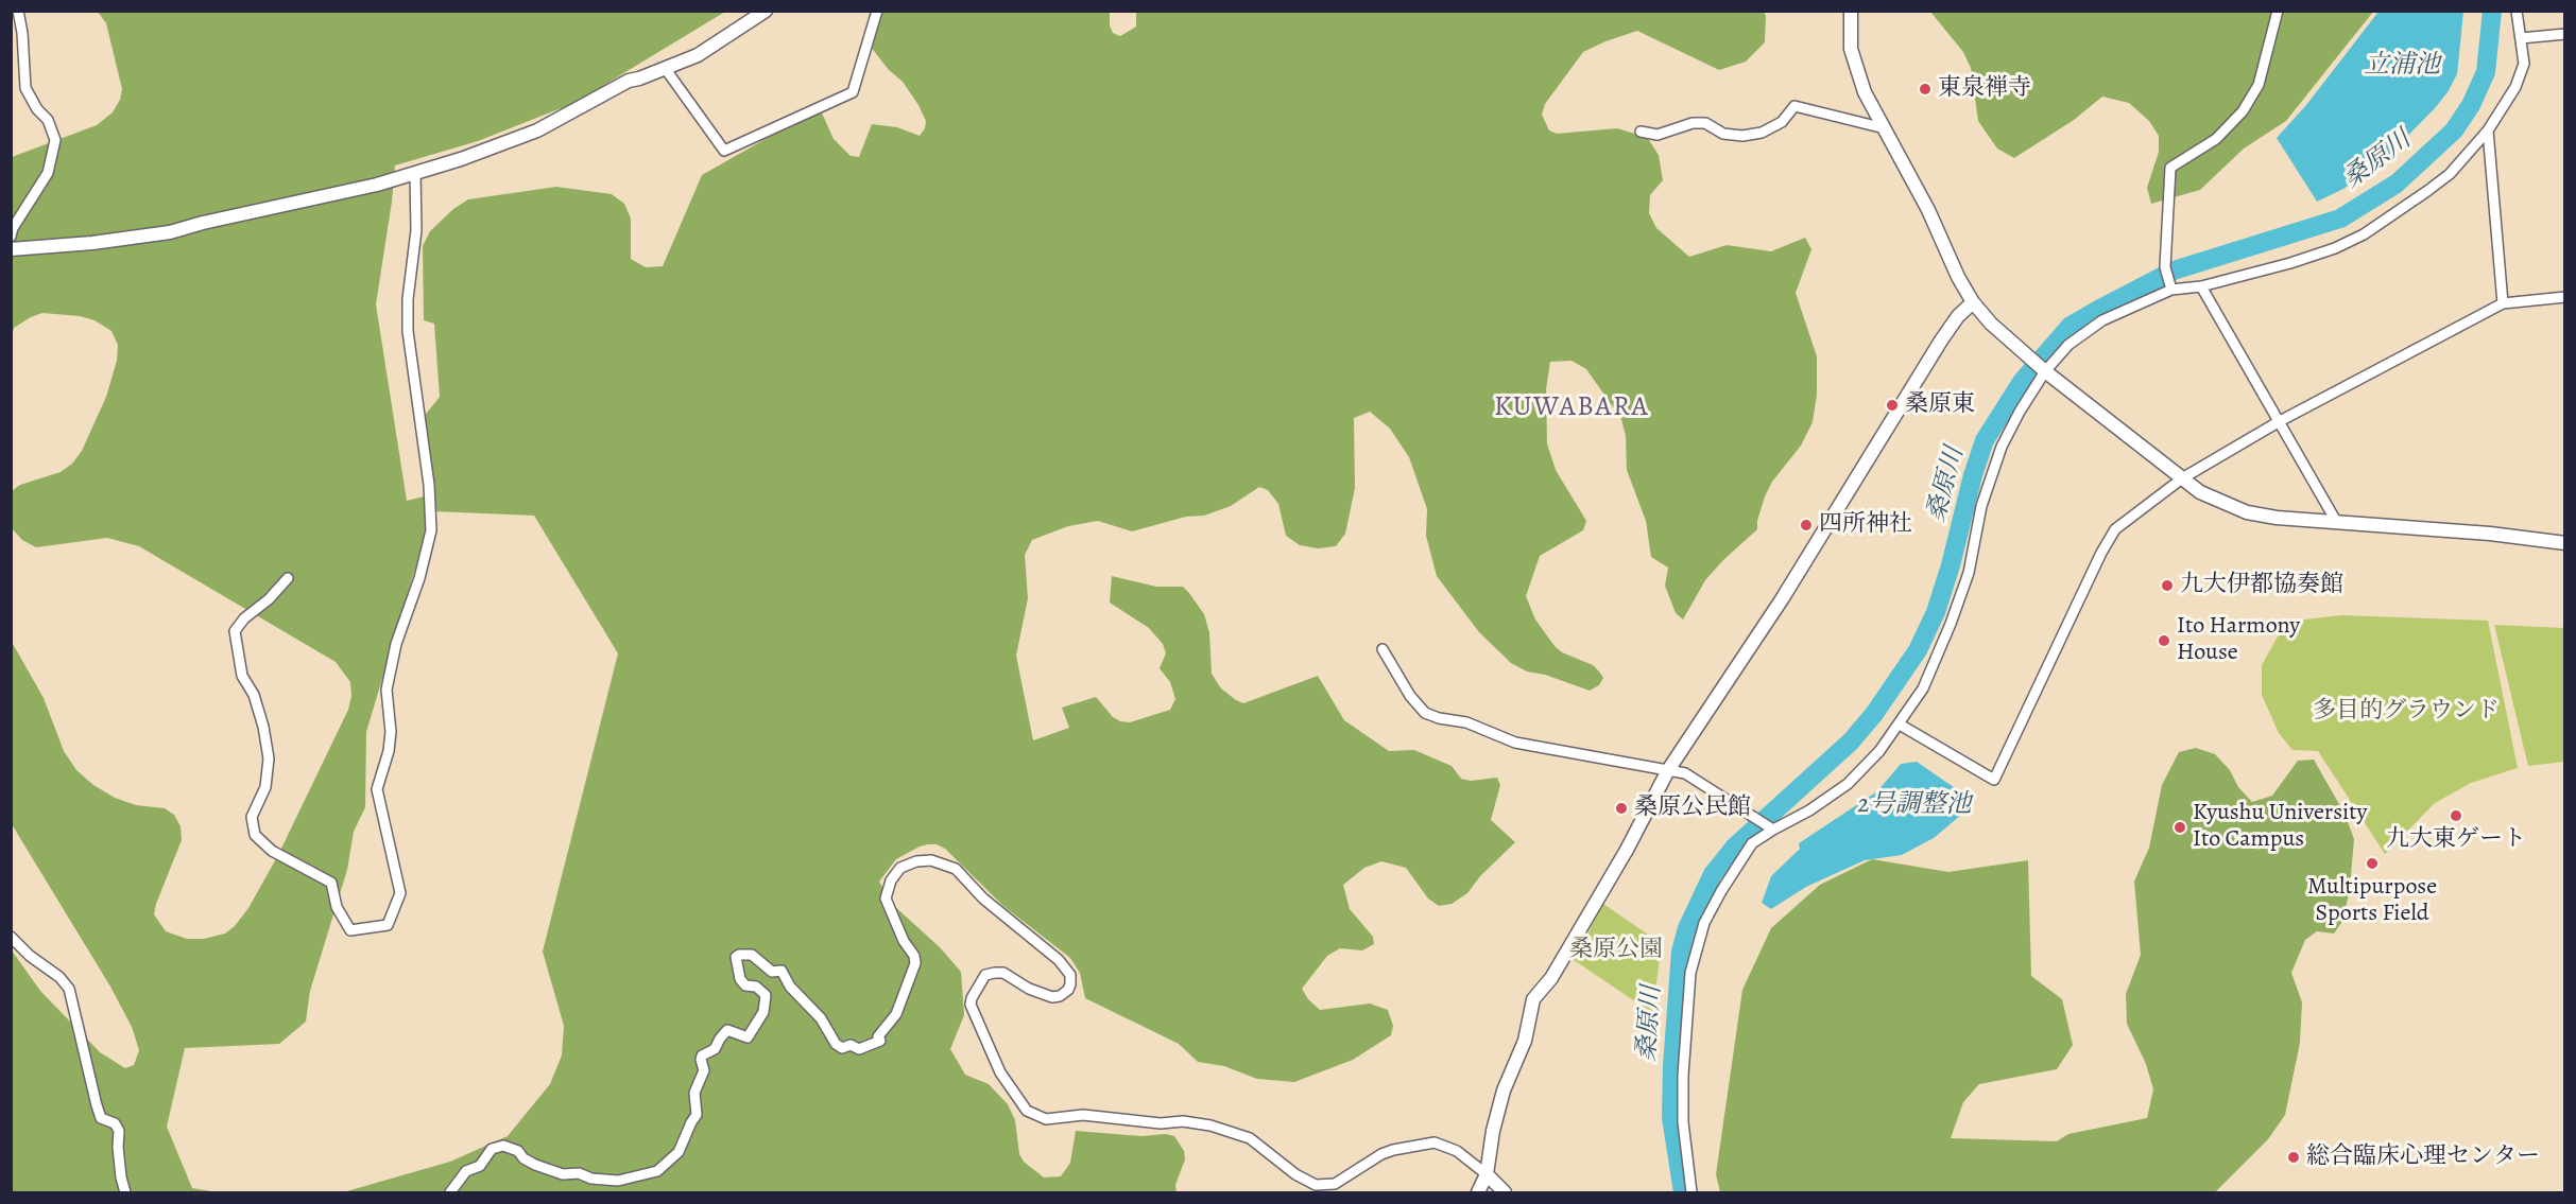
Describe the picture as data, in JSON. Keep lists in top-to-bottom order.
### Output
{
  "districts": ["KUWABARA"],
  "water": ["立浦池", "桑原川", "2号調整池"],
  "parks": ["多目的グラウンド", "桑原公園"],
  "places": [
    "東泉禅寺",
    "桑原東",
    "四所神社",
    "九大伊都協奏館",
    "Ito Harmony House",
    "桑原公民館",
    "九大東ゲート",
    "Kyushu University Ito Campus",
    "Multipurpose Sports Field",
    "総合臨床心理センター"
  ]
}
